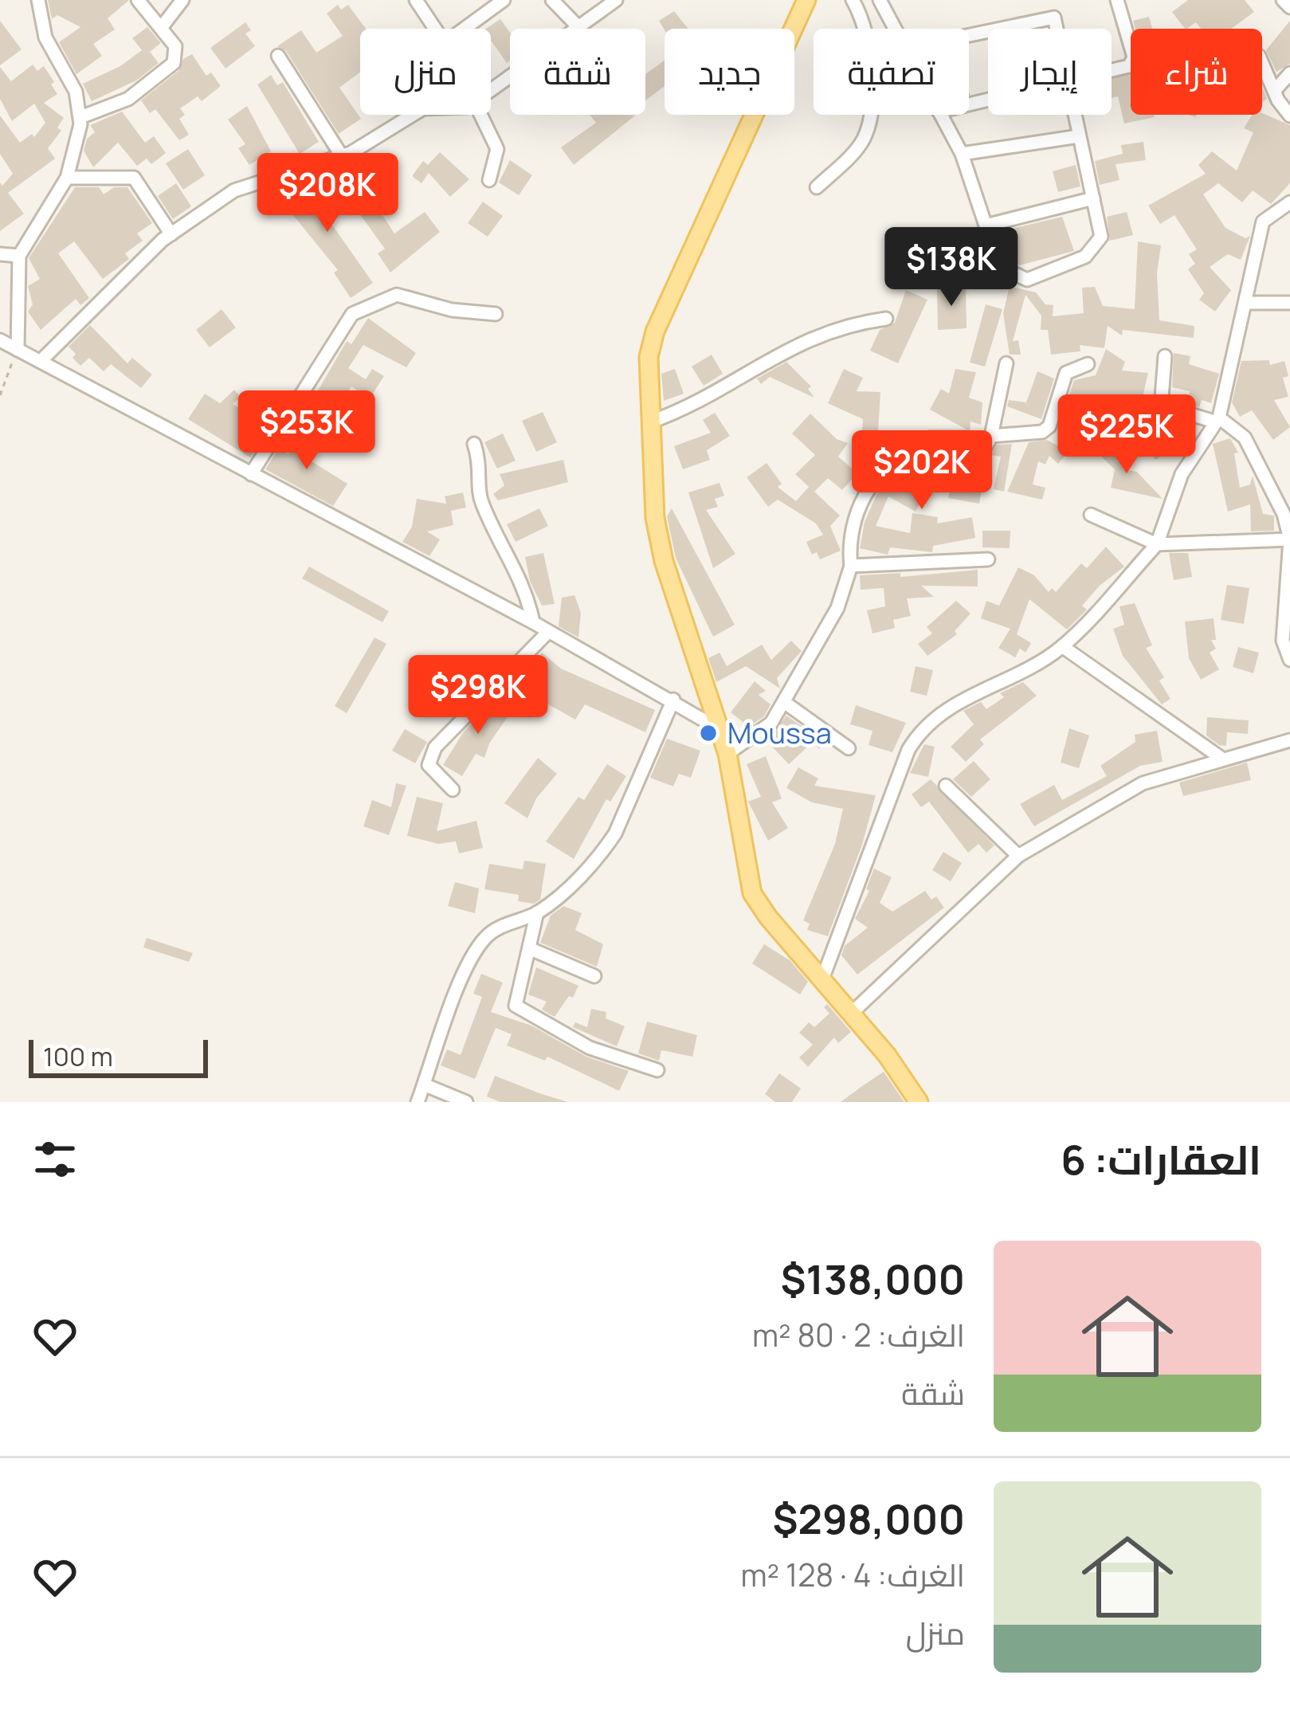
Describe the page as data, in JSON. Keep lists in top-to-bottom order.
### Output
{
  "places": ["Moussa"],
  "scale_bar": "100 m",
  "page": {
    "chip": [
      "شراء",
      "إيجار",
      "تصفية",
      "جديد",
      "شقة",
      "منزل"
    ],
    "price": [
      "$208K",
      "$138K",
      "$253K",
      "$225K",
      "$202K",
      "$298K"
    ],
    "scale": "100 m",
    "heading": "العقارات: 6",
    "list": [
      {
        "name": "$138,000",
        "note": "الغرف: 2 · 80 m² · شقة"
      },
      {
        "name": "$298,000",
        "note": "الغرف: 4 · 128 m² · منزل"
      }
    ]
  }
}
